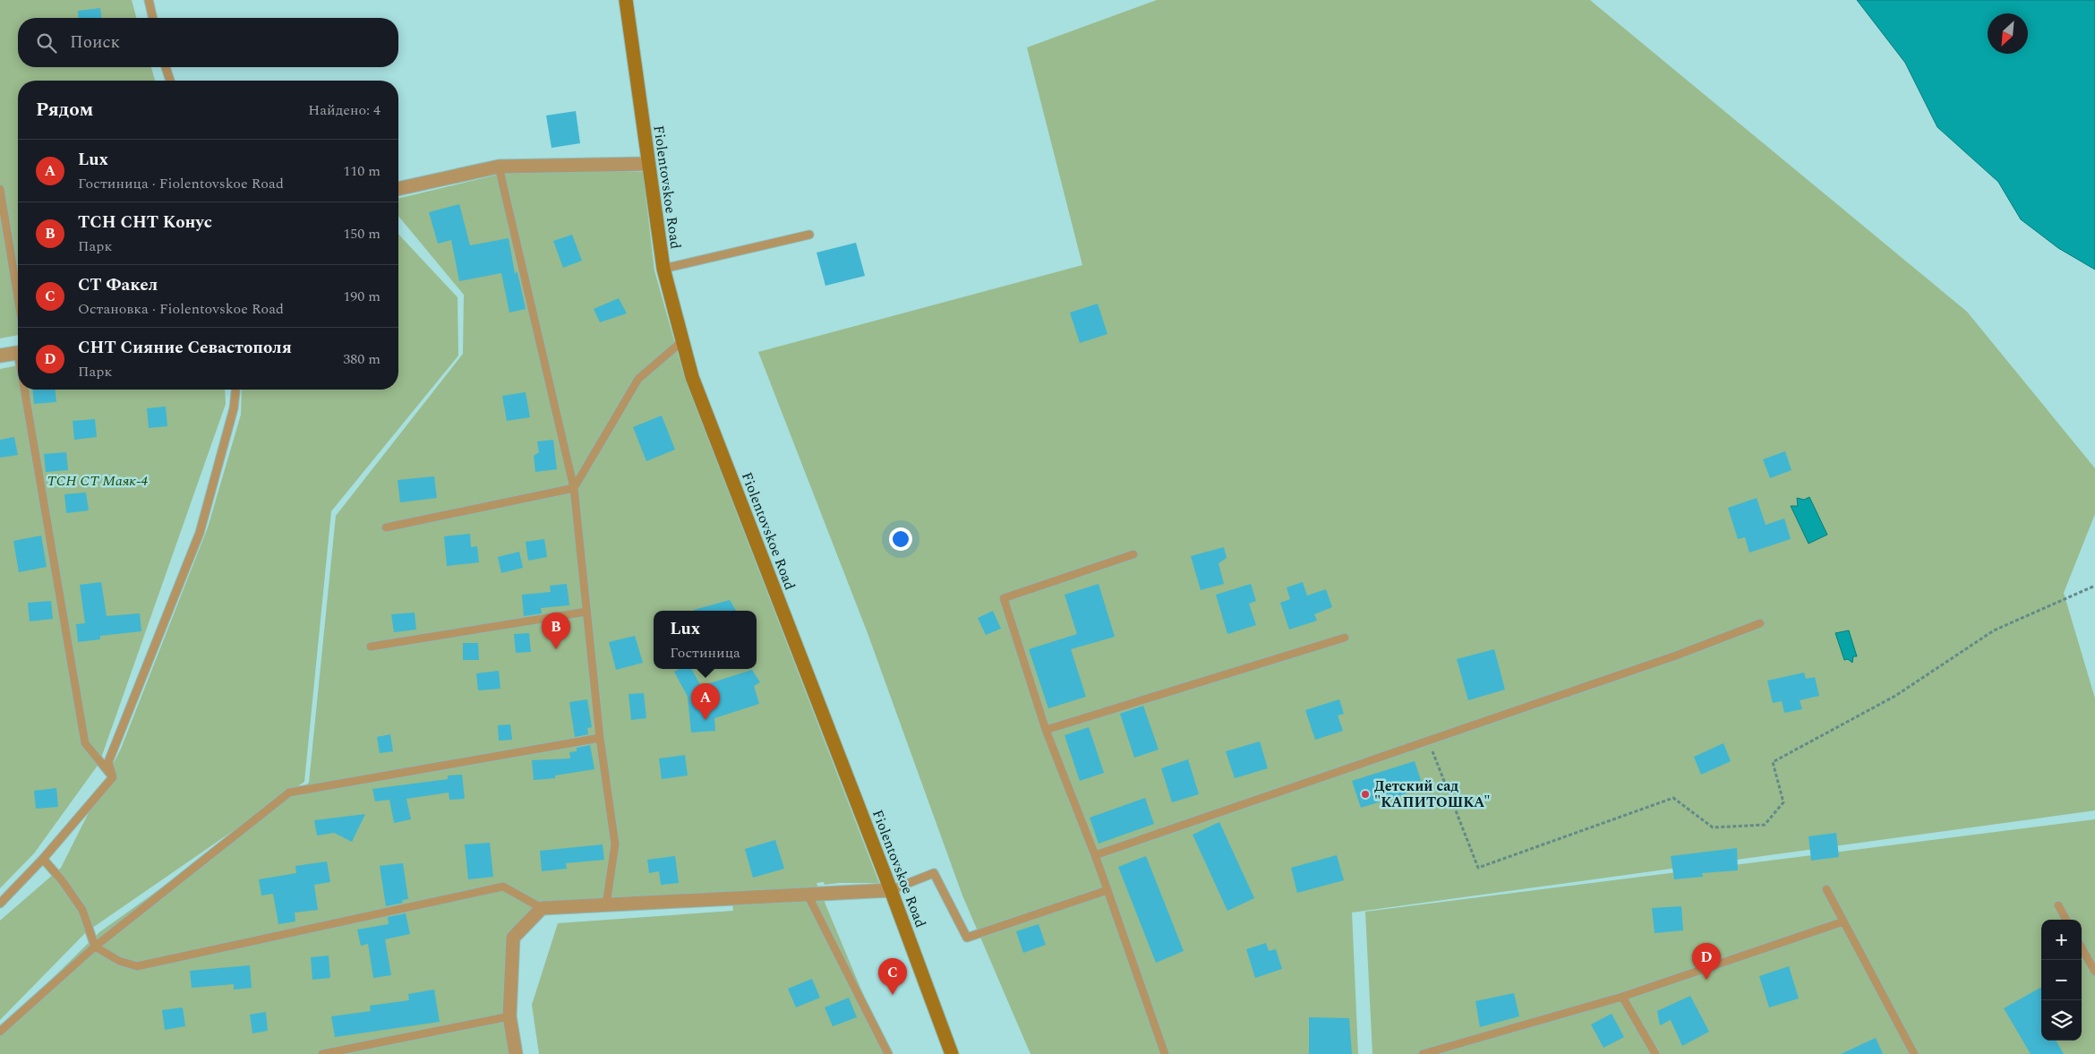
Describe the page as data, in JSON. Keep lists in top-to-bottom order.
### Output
{
  "streets": {
    "main road": ["Fiolentovskoe Road"]
  },
  "parks": ["ТСН СТ Маяк-4"],
  "places": ["Детский сад \"КАПИТОШКА\""],
  "north": "bottom left",
  "page": {
    "search": "Поиск",
    "heading": ["Рядом", "Найдено: 4"],
    "list": [
      {
        "mark": "A",
        "name": "Lux",
        "note": "Гостиница · Fiolentovskoe Road",
        "value": "110 m"
      },
      {
        "mark": "B",
        "name": "ТСН СНТ Конус",
        "note": "Парк",
        "value": "150 m"
      },
      {
        "mark": "C",
        "name": "СТ Факел",
        "note": "Остановка · Fiolentovskoe Road",
        "value": "190 m"
      },
      {
        "mark": "D",
        "name": "СНТ Сияние Севастополя",
        "note": "Парк",
        "value": "380 m"
      }
    ],
    "popup": ["Lux", "Гостиница"],
    "pins": [
      "B",
      "A",
      "D",
      "C"
    ],
    "map_buttons": ["+", "−"]
  }
}
